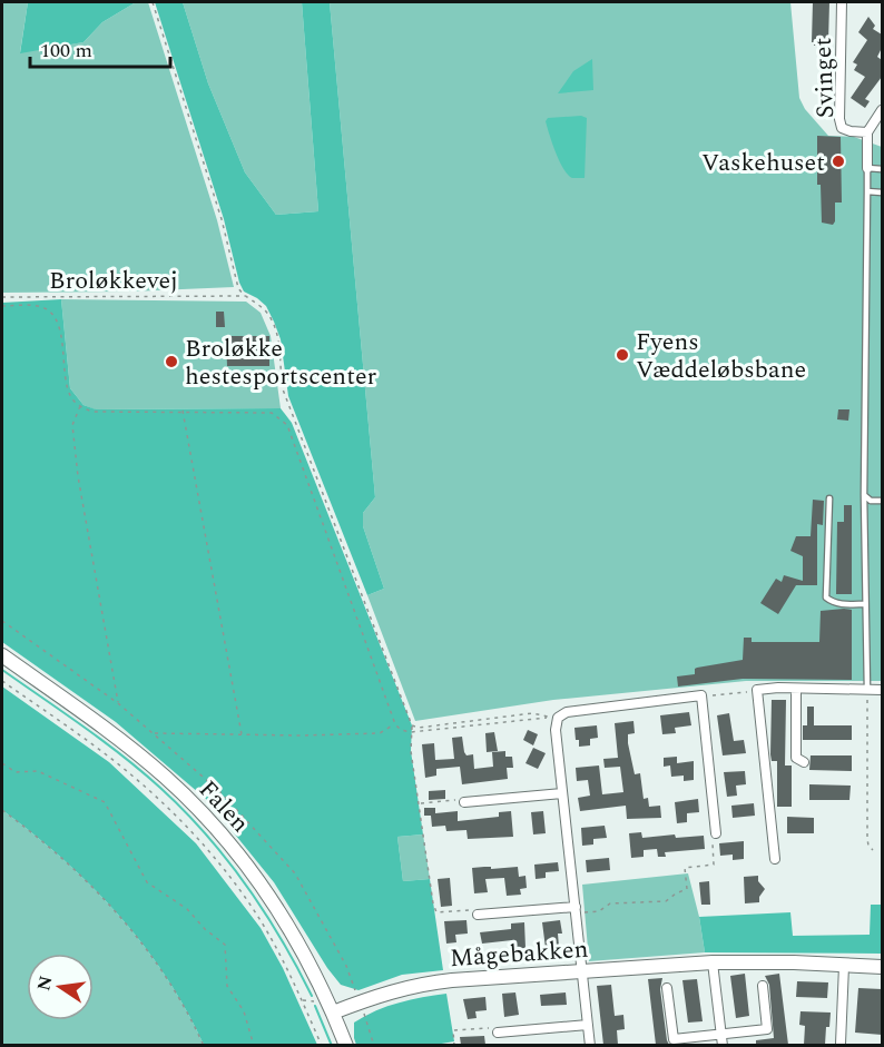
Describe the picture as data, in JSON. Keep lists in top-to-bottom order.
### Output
{
  "streets": {
    "street": ["Svinget", "Falen", "Mågebakken"],
    "path": ["Broløkkevej"]
  },
  "crossings": [
    ["Falen", "Mågebakken"]
  ],
  "places": ["Vaskehuset", "Fyens Væddeløbsbane", "Broløkke hestesportscenter"],
  "scale_bar": "100 m",
  "north": "left"
}
